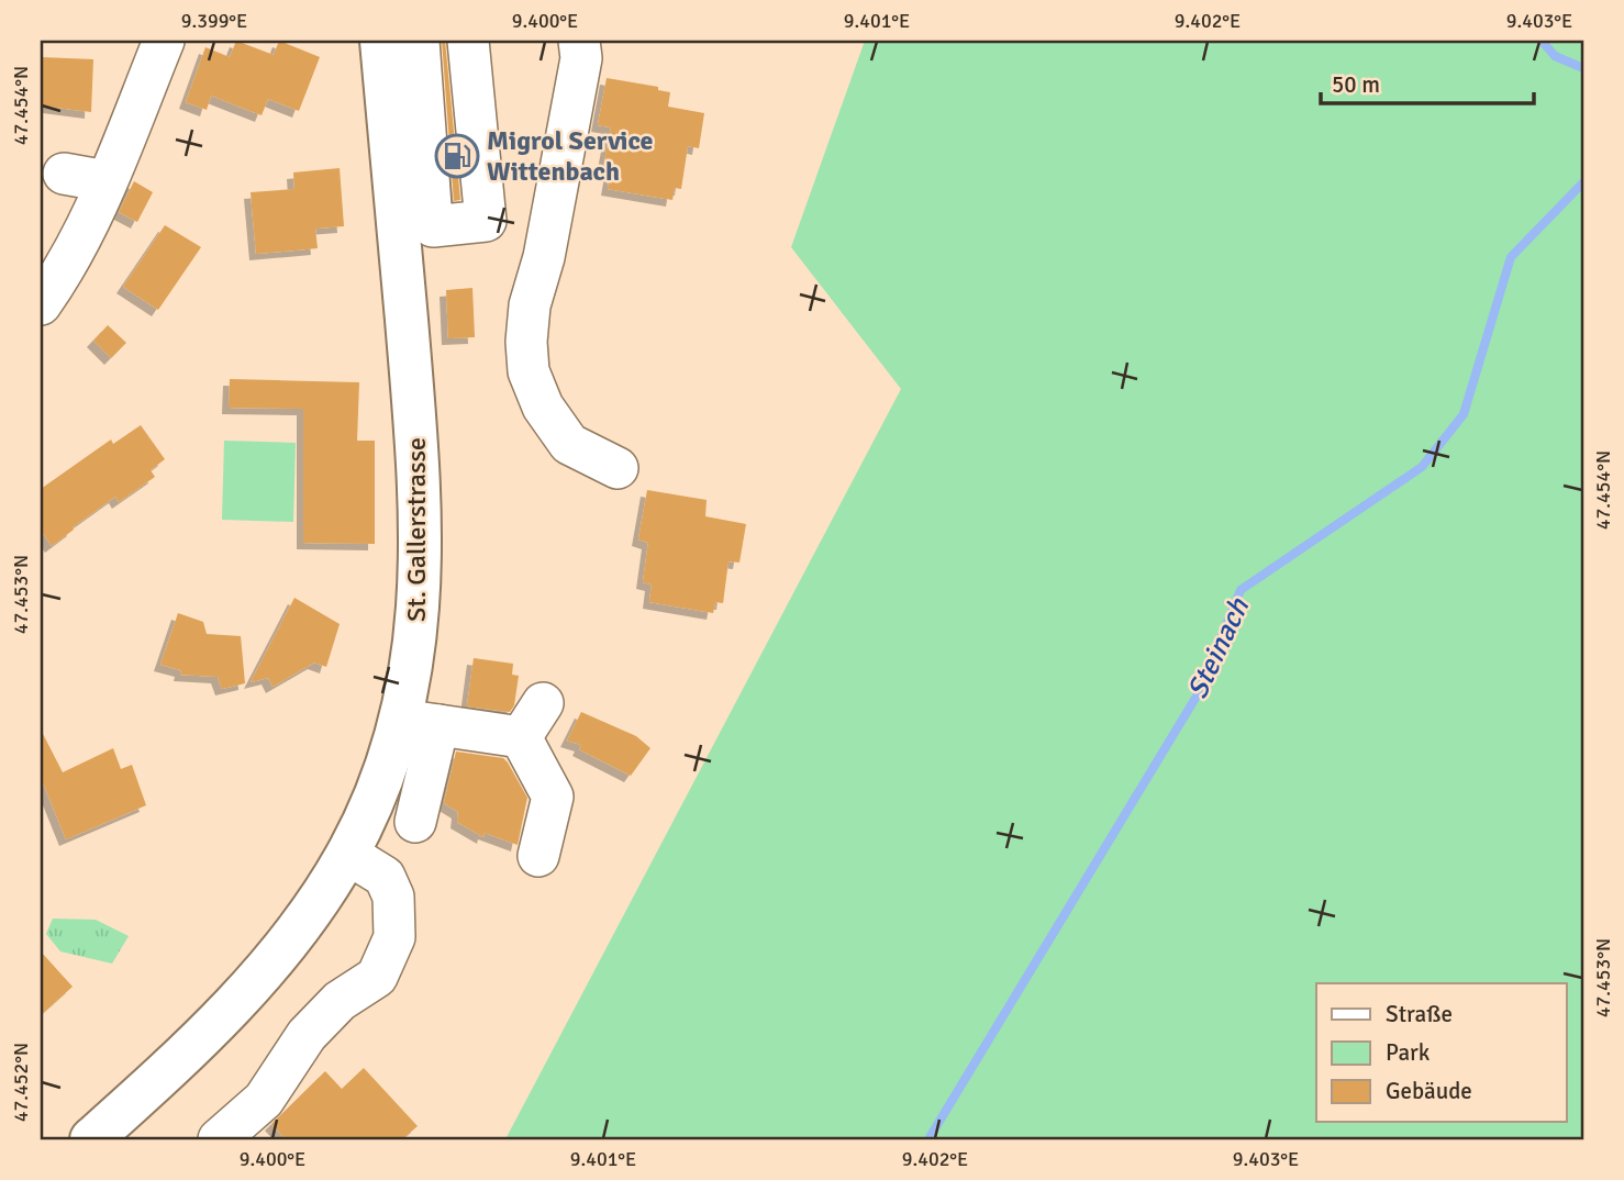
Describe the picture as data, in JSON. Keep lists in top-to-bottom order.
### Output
{
  "streets": {
    "main road": ["St. Gallerstrasse"]
  },
  "water": ["Steinach"],
  "places": {
    "fuel station": ["Migrol Service Wittenbach"]
  },
  "legend": ["Straße", "Park", "Gebäude"],
  "scale_bar": "50 m",
  "coordinates": [
    "9.399°E",
    "9.400°E",
    "9.401°E",
    "9.402°E",
    "9.403°E",
    "47.454°N",
    "47.453°N",
    "47.452°N"
  ]
}
